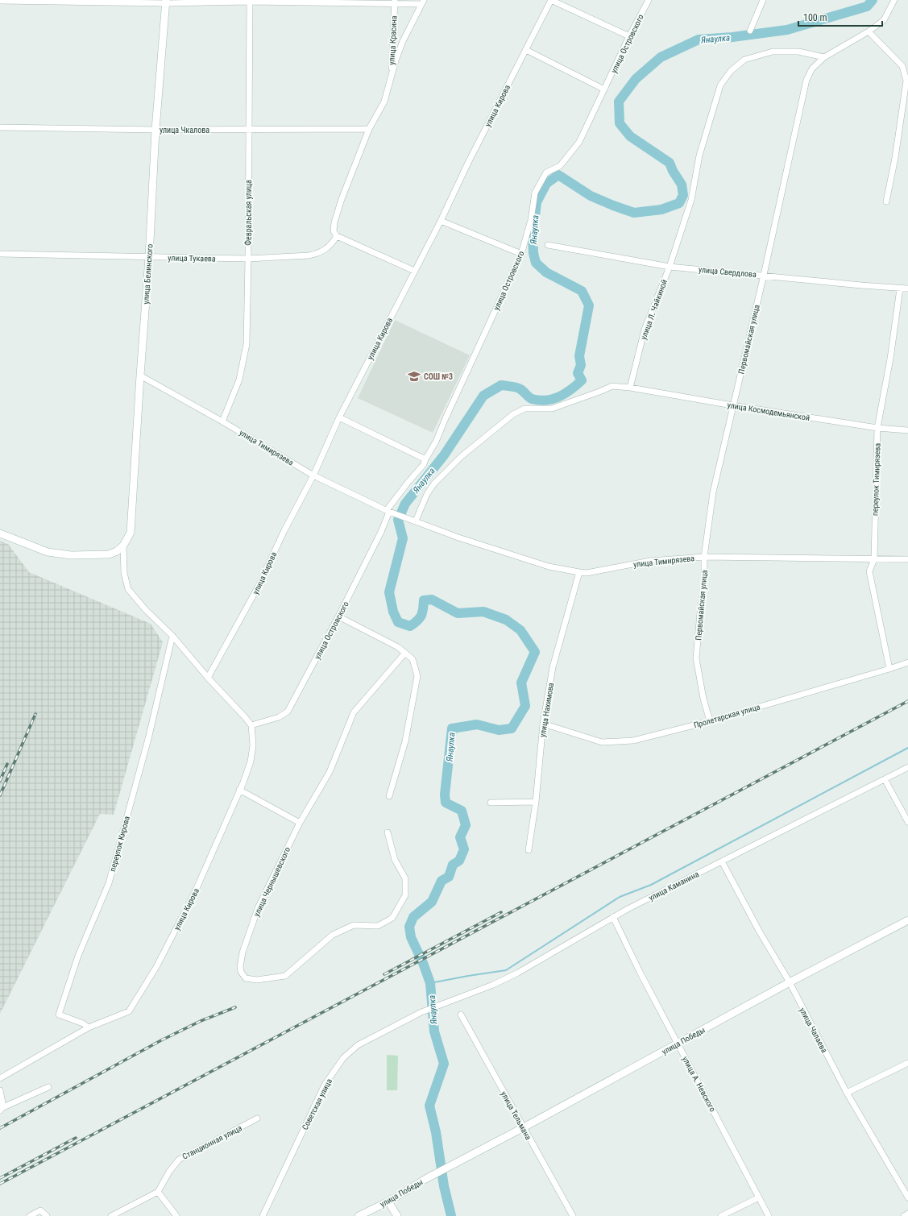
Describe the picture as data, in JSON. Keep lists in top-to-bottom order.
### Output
{
  "streets": {
    "street": [
      "улица Красина",
      "улица Островского",
      "улица Кирова",
      "улица Чкалова",
      "Февральская улица",
      "улица Тукаева",
      "улица Свердлова",
      "улица Белинского",
      "улица Л. Чайкиной",
      "Первомайская улица",
      "улица Космодемьянской",
      "улица Тимирязева",
      "переулок Тимирязева",
      "улица Нахимова",
      "Пролетарская улица",
      "переулок Кирова",
      "улица Чернышевского",
      "улица Каманина",
      "улица Чапаева",
      "улица Победы",
      "улица А. Невского",
      "Советская улица",
      "улица Тельмана",
      "Станционная улица"
    ]
  },
  "crossings": [
    ["улица Островского", "улица Кирова"],
    ["улица Островского", "улица Тимирязева"],
    ["улица Кирова", "улица Тимирязева"],
    ["улица Кирова", "переулок Кирова"],
    ["улица Чкалова", "Февральская улица"],
    ["улица Чкалова", "улица Белинского"],
    ["Февральская улица", "улица Тукаева"],
    ["Февральская улица", "улица Тимирязева"],
    ["улица Тукаева", "улица Белинского"],
    ["улица Свердлова", "улица Л. Чайкиной"],
    ["улица Свердлова", "Первомайская улица"],
    ["улица Свердлова", "переулок Тимирязева"],
    ["улица Белинского", "улица Тимирязева"],
    ["улица Л. Чайкиной", "Первомайская улица"],
    ["улица Л. Чайкиной", "улица Космодемьянской"],
    ["Первомайская улица", "улица Космодемьянской"],
    ["Первомайская улица", "улица Тимирязева"],
    ["Первомайская улица", "Пролетарская улица"],
    ["улица Космодемьянской", "переулок Тимирязева"],
    ["улица Тимирязева", "переулок Тимирязева"],
    ["улица Тимирязева", "улица Нахимова"],
    ["переулок Тимирязева", "Пролетарская улица"],
    ["улица Нахимова", "Пролетарская улица"],
    ["улица Каманина", "улица Чапаева"],
    ["улица Каманина", "улица А. Невского"],
    ["улица Каманина", "Советская улица"],
    ["улица Чапаева", "улица Победы"],
    ["улица Победы", "улица А. Невского"],
    ["улица Победы", "улица Тельмана"]
  ],
  "water": ["Янаулка"],
  "places": {
    "school or university": ["СОШ №3"]
  },
  "scale_bar": "100 m"
}
